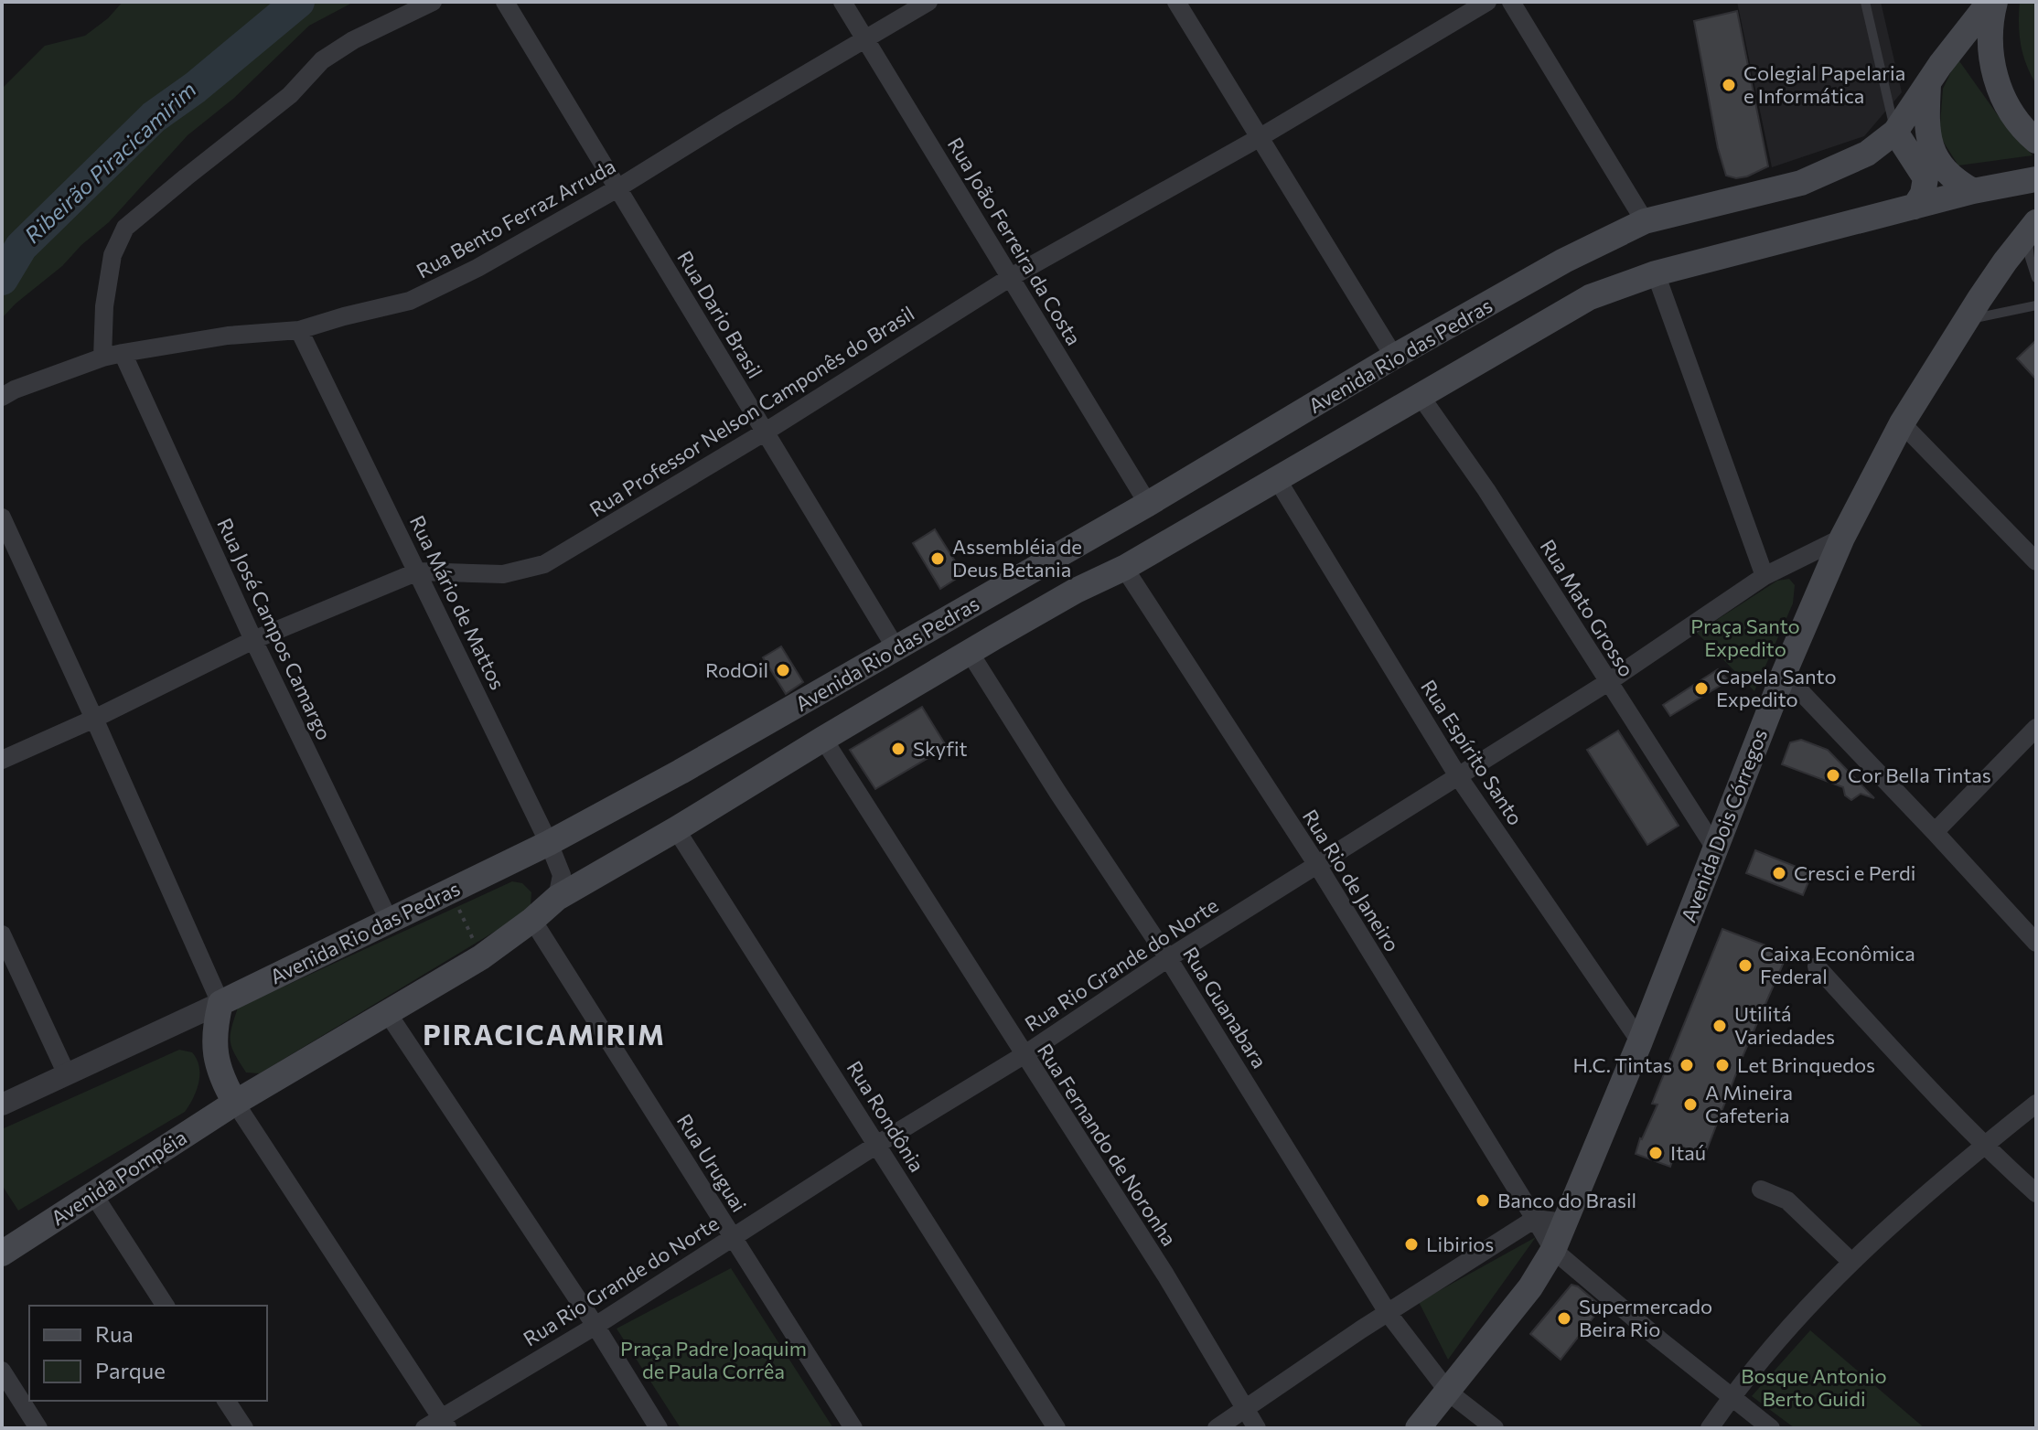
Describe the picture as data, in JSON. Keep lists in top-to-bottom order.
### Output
{
  "streets": {
    "main road": ["Avenida Rio das Pedras", "Avenida Dois Córregos", "Avenida Pompéia"],
    "street": [
      "Rua Bento Ferraz Arruda",
      "Rua João Ferreira da Costa",
      "Rua Dario Brasil",
      "Rua Professor Nelson Camponês do Brasil",
      "Rua Mário de Mattos",
      "Rua Mato Grosso",
      "Rua José Campos Camargo",
      "Rua Espírito Santo",
      "Rua Rio de Janeiro",
      "Rua Rio Grande do Norte",
      "Rua Guanabara",
      "Rua Rondônia",
      "Rua Fernando de Noronha",
      "Rua Uruguai"
    ]
  },
  "crossings": [
    ["Rua Bento Ferraz Arruda", "Rua João Ferreira da Costa"],
    ["Rua Bento Ferraz Arruda", "Rua Dario Brasil"],
    ["Rua Bento Ferraz Arruda", "Rua Mário de Mattos"],
    ["Rua Bento Ferraz Arruda", "Rua José Campos Camargo"],
    ["Rua João Ferreira da Costa", "Avenida Rio das Pedras"],
    ["Rua João Ferreira da Costa", "Rua Professor Nelson Camponês do Brasil"],
    ["Rua Dario Brasil", "Avenida Rio das Pedras"],
    ["Rua Dario Brasil", "Rua Professor Nelson Camponês do Brasil"],
    ["Avenida Rio das Pedras", "Rua Mário de Mattos"],
    ["Avenida Rio das Pedras", "Rua Mato Grosso"],
    ["Avenida Rio das Pedras", "Rua José Campos Camargo"],
    ["Avenida Rio das Pedras", "Rua Espírito Santo"],
    ["Avenida Rio das Pedras", "Rua Rio de Janeiro"],
    ["Avenida Rio das Pedras", "Rua Guanabara"],
    ["Avenida Rio das Pedras", "Rua Rondônia"],
    ["Avenida Rio das Pedras", "Rua Fernando de Noronha"],
    ["Avenida Rio das Pedras", "Rua Uruguai"],
    ["Avenida Rio das Pedras", "Avenida Pompéia"],
    ["Rua Professor Nelson Camponês do Brasil", "Rua Mário de Mattos"],
    ["Rua Professor Nelson Camponês do Brasil", "Rua José Campos Camargo"],
    ["Rua Mato Grosso", "Avenida Dois Córregos"],
    ["Rua Mato Grosso", "Rua Rio Grande do Norte"],
    ["Rua Espírito Santo", "Avenida Dois Córregos"],
    ["Rua Espírito Santo", "Rua Rio Grande do Norte"],
    ["Avenida Dois Córregos", "Rua Rio de Janeiro"],
    ["Avenida Dois Córregos", "Rua Rio Grande do Norte"],
    ["Avenida Dois Córregos", "Rua Guanabara"],
    ["Rua Rio de Janeiro", "Rua Rio Grande do Norte"],
    ["Rua Rio Grande do Norte", "Rua Guanabara"],
    ["Rua Rio Grande do Norte", "Rua Rondônia"],
    ["Rua Rio Grande do Norte", "Rua Fernando de Noronha"],
    ["Rua Rio Grande do Norte", "Rua Uruguai"]
  ],
  "districts": ["PIRACICAMIRIM"],
  "water": ["Ribeirão Piracicamirim"],
  "parks": ["Praça Santo Expedito", "Praça Padre Joaquim de Paula Corrêa", "Bosque Antonio Berto Guidi"],
  "places": [
    "Colegial Papelaria e Informática",
    "Assembléia de Deus Betania",
    "RodOil",
    "Capela Santo Expedito",
    "Skyfit",
    "Cor Bella Tintas",
    "Cresci e Perdi",
    "Caixa Econômica Federal",
    "Utilitá Variedades",
    "H.C. Tintas",
    "Let Brinquedos",
    "A Mineira Cafeteria",
    "Itaú",
    "Banco do Brasil",
    "Libirios",
    "Supermercado Beira Rio"
  ],
  "legend": ["Rua", "Parque"]
}
